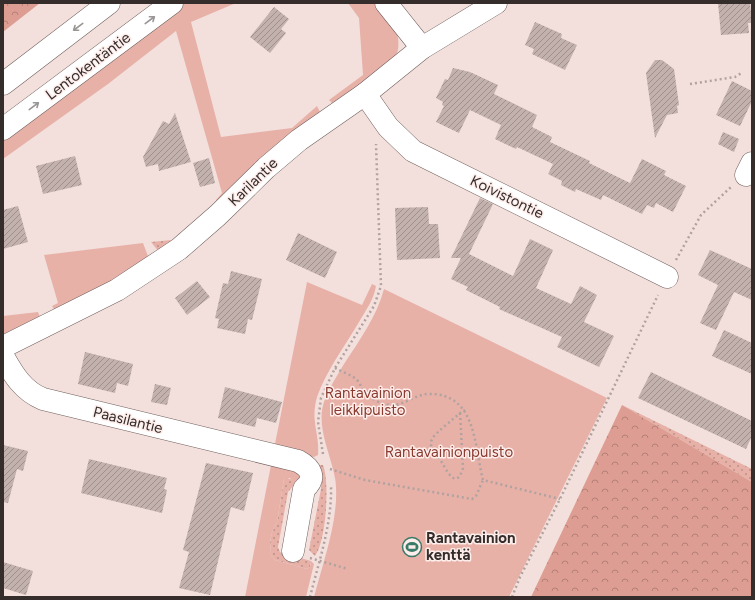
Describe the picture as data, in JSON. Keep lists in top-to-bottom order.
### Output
{
  "streets": {
    "street": [
      "Lentokentäntie",
      "Karilantie",
      "Koivistontie",
      "Paasilantie"
    ]
  },
  "crossings": [
    ["Karilantie", "Koivistontie"]
  ],
  "parks": ["Rantavainion leikkipuisto", "Rantavainionpuisto"],
  "places": {
    "sports": ["Rantavainion kenttä"]
  }
}
